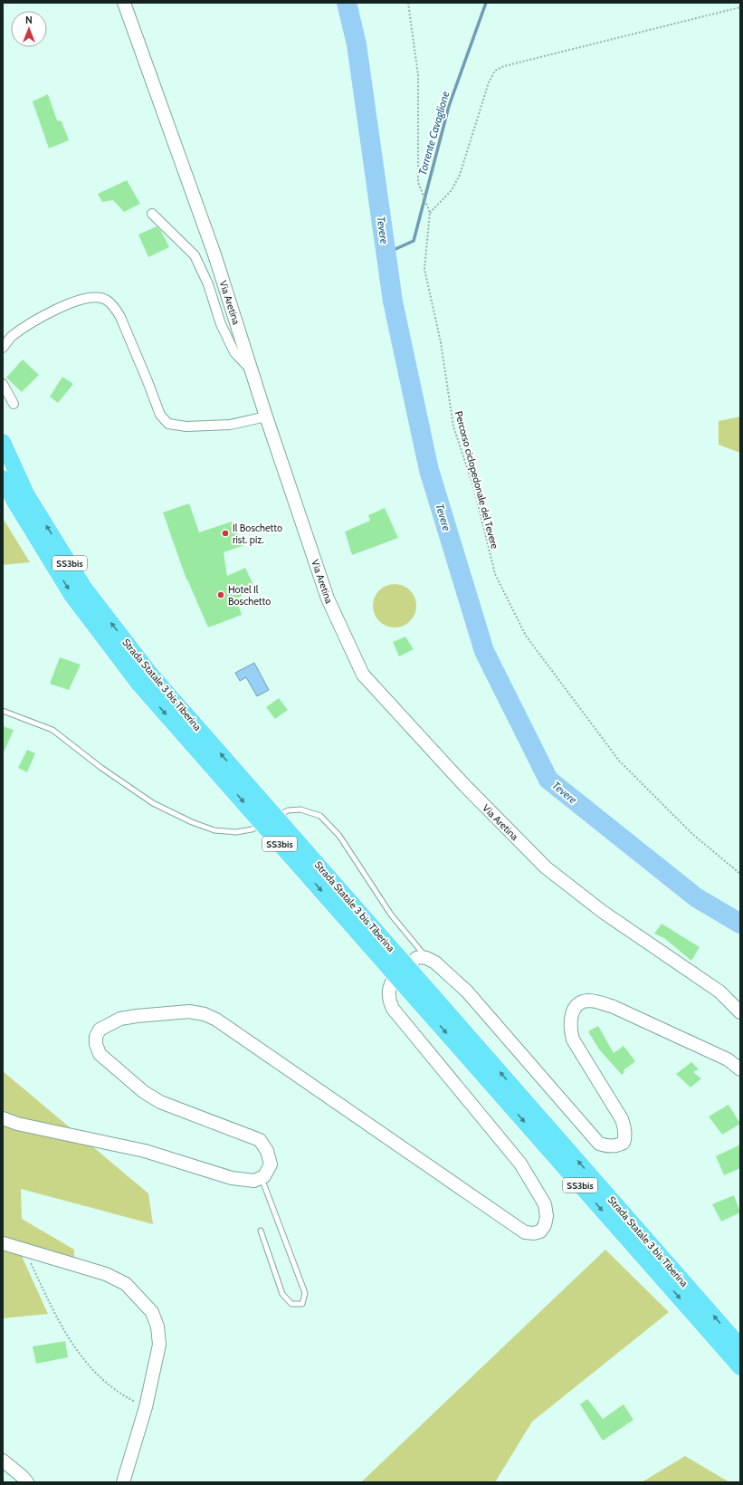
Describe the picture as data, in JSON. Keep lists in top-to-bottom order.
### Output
{
  "streets": {
    "highway": ["SS3bis", "Strada Statale 3 bis Tiberina"],
    "street": ["Via Aretina"],
    "path": ["Percorso ciclopedonale del Tevere"]
  },
  "water": ["Torrente Cavaglione", "Tevere"],
  "places": ["Il Boschetto rist. piz.", "Hotel Il Boschetto"],
  "north": "top"
}
